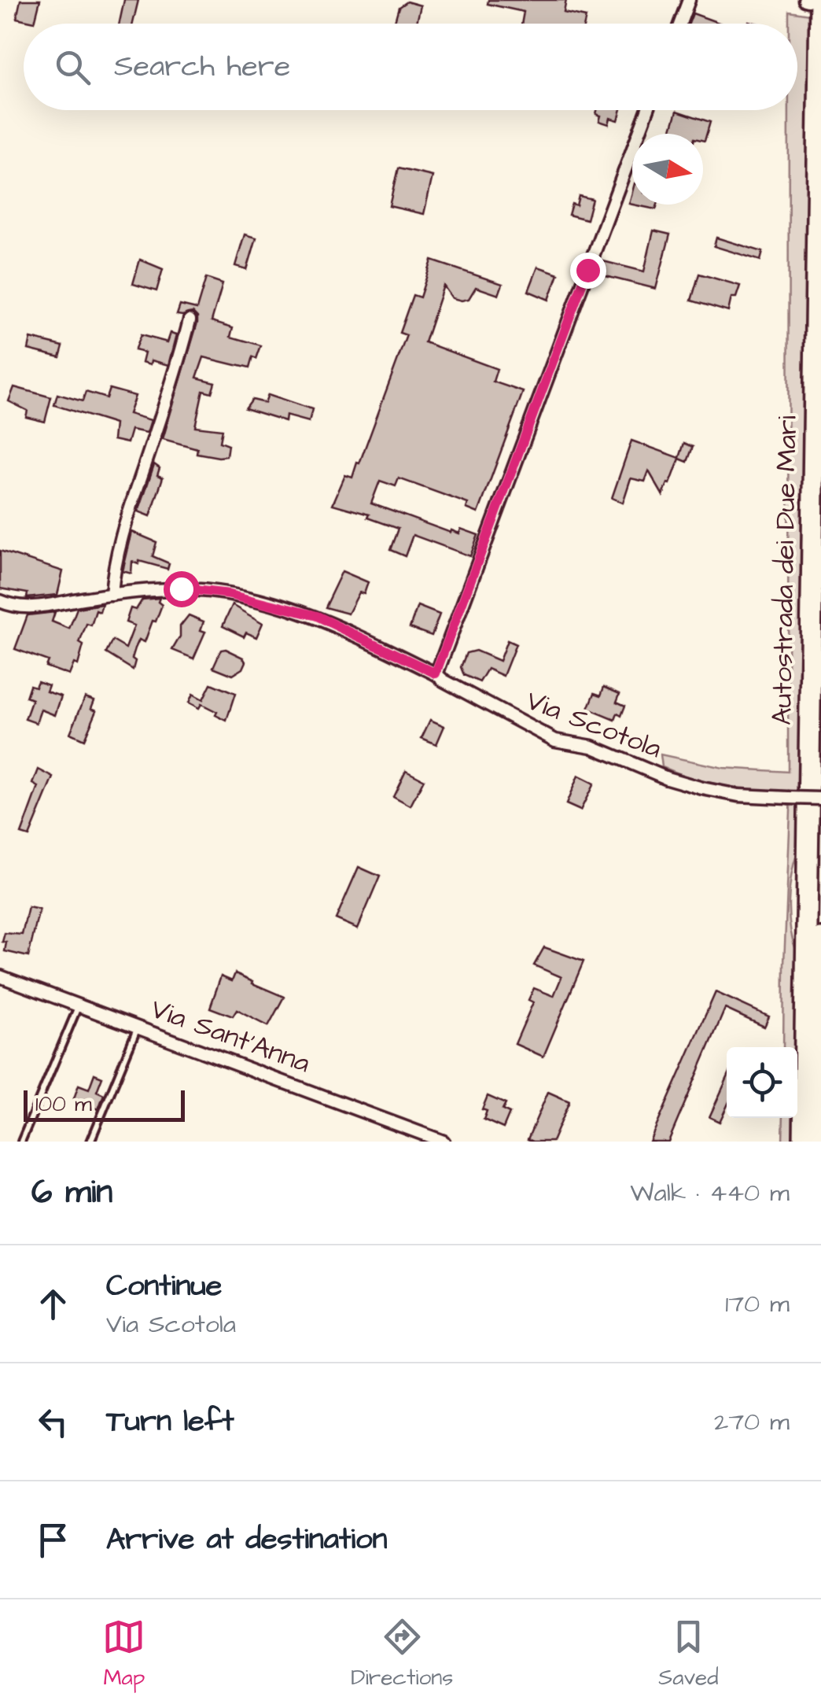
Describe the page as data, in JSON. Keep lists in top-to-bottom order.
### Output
{
  "streets": {
    "highway": ["Autostrada dei Due Mari"],
    "street": ["Via Scotola", "Via Sant'Anna"]
  },
  "scale_bar": "100 m",
  "north": "right",
  "page": {
    "search": "Search here",
    "scale": "100 m",
    "heading": ["6 min", "Walk · 440 m"],
    "list": [
      ["Continue", "Via Scotola", "170 m"],
      ["Turn left", "270 m"],
      "Arrive at destination"
    ],
    "nav": ["Map", "Directions", "Saved"]
  }
}
